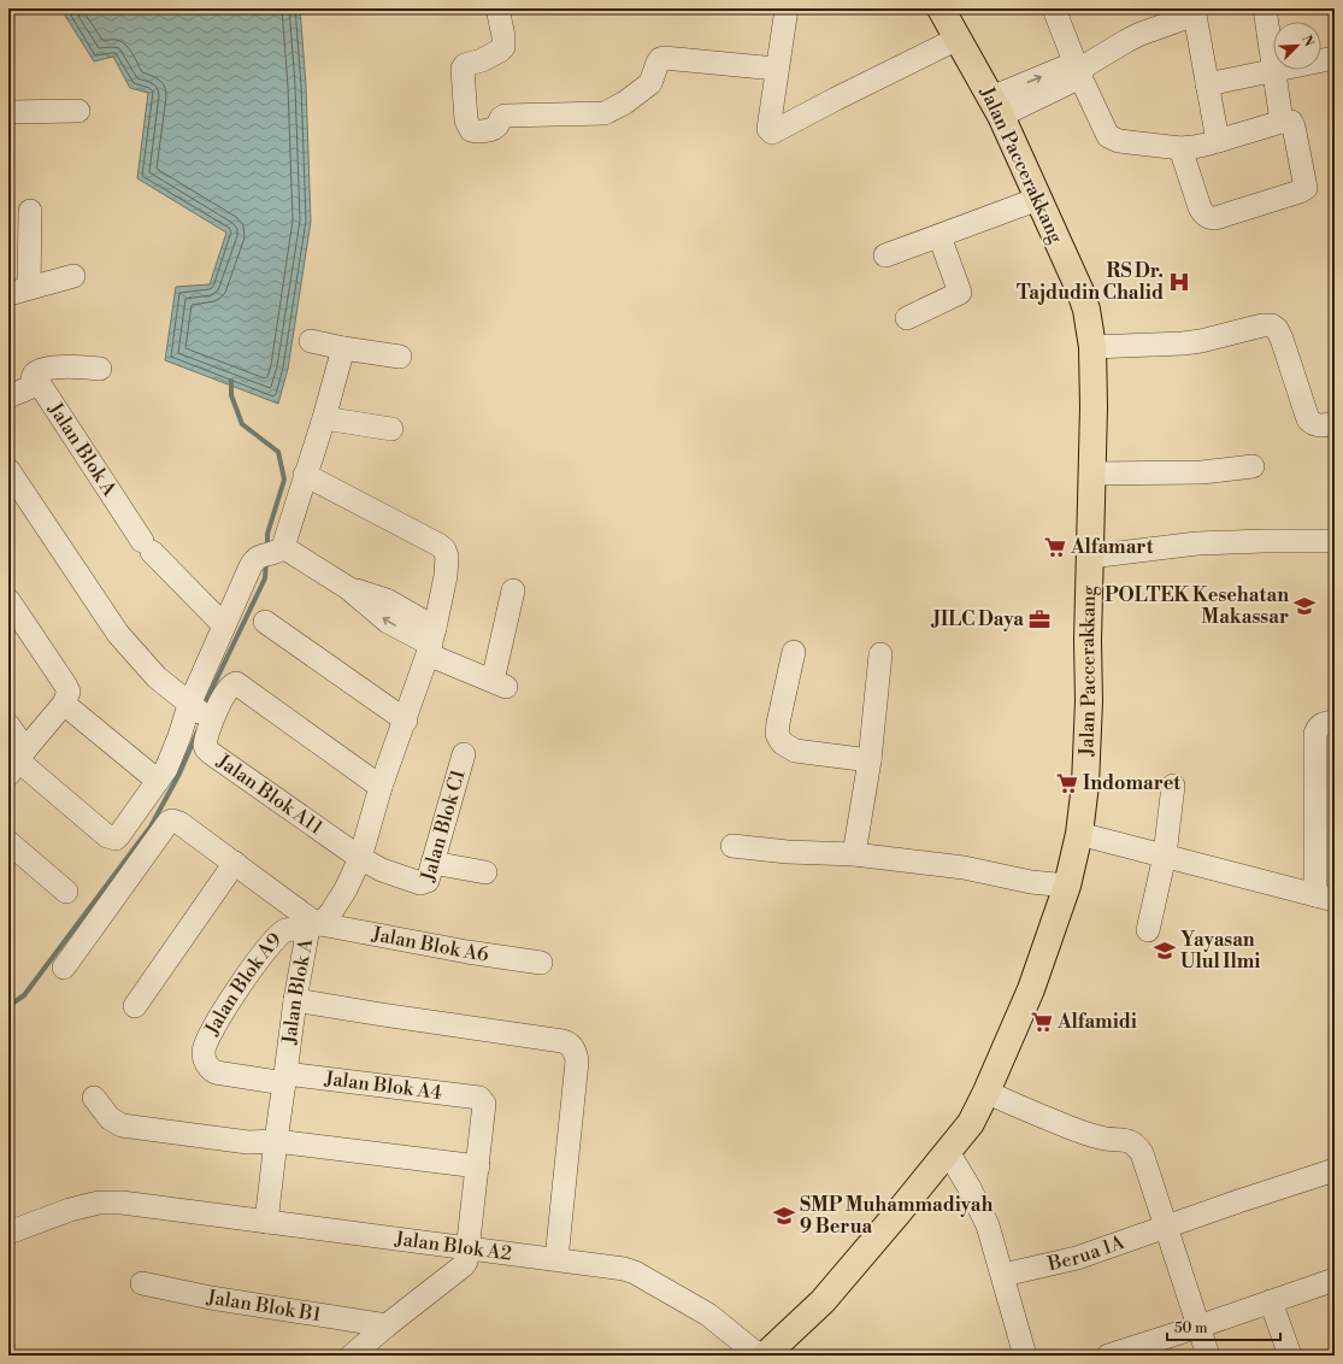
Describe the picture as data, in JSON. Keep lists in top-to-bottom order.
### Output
{
  "streets": {
    "main road": ["Jalan Paccerakkang"],
    "street": [
      "Jalan Blok A",
      "Jalan Blok A11",
      "Jalan Blok C1",
      "Jalan Blok A6",
      "Jalan Blok A9",
      "Jalan Blok A4",
      "Jalan Blok A2",
      "Berua 1A",
      "Jalan Blok B1"
    ]
  },
  "crossings": [
    ["Jalan Blok A", "Jalan Blok A11"],
    ["Jalan Blok A", "Jalan Blok C1"],
    ["Jalan Blok A", "Jalan Blok A6"],
    ["Jalan Blok A", "Jalan Blok A9"],
    ["Jalan Blok A", "Jalan Blok A4"],
    ["Jalan Blok A", "Jalan Blok A2"],
    ["Jalan Blok A11", "Jalan Blok C1"],
    ["Jalan Blok A6", "Jalan Blok A9"],
    ["Jalan Blok A9", "Jalan Blok A4"]
  ],
  "places": {
    "hospital": ["RS Dr. Tajdudin Chalid"],
    "supermarket": ["Alfamart", "Indomaret", "Alfamidi"],
    "school or university": ["POLTEK Kesehatan Makassar", "Yayasan Ulul Ilmi", "SMP Muhammadiyah 9 Berua"],
    "office": ["JILC Daya"]
  },
  "scale_bar": "50 m",
  "north": "top right"
}
